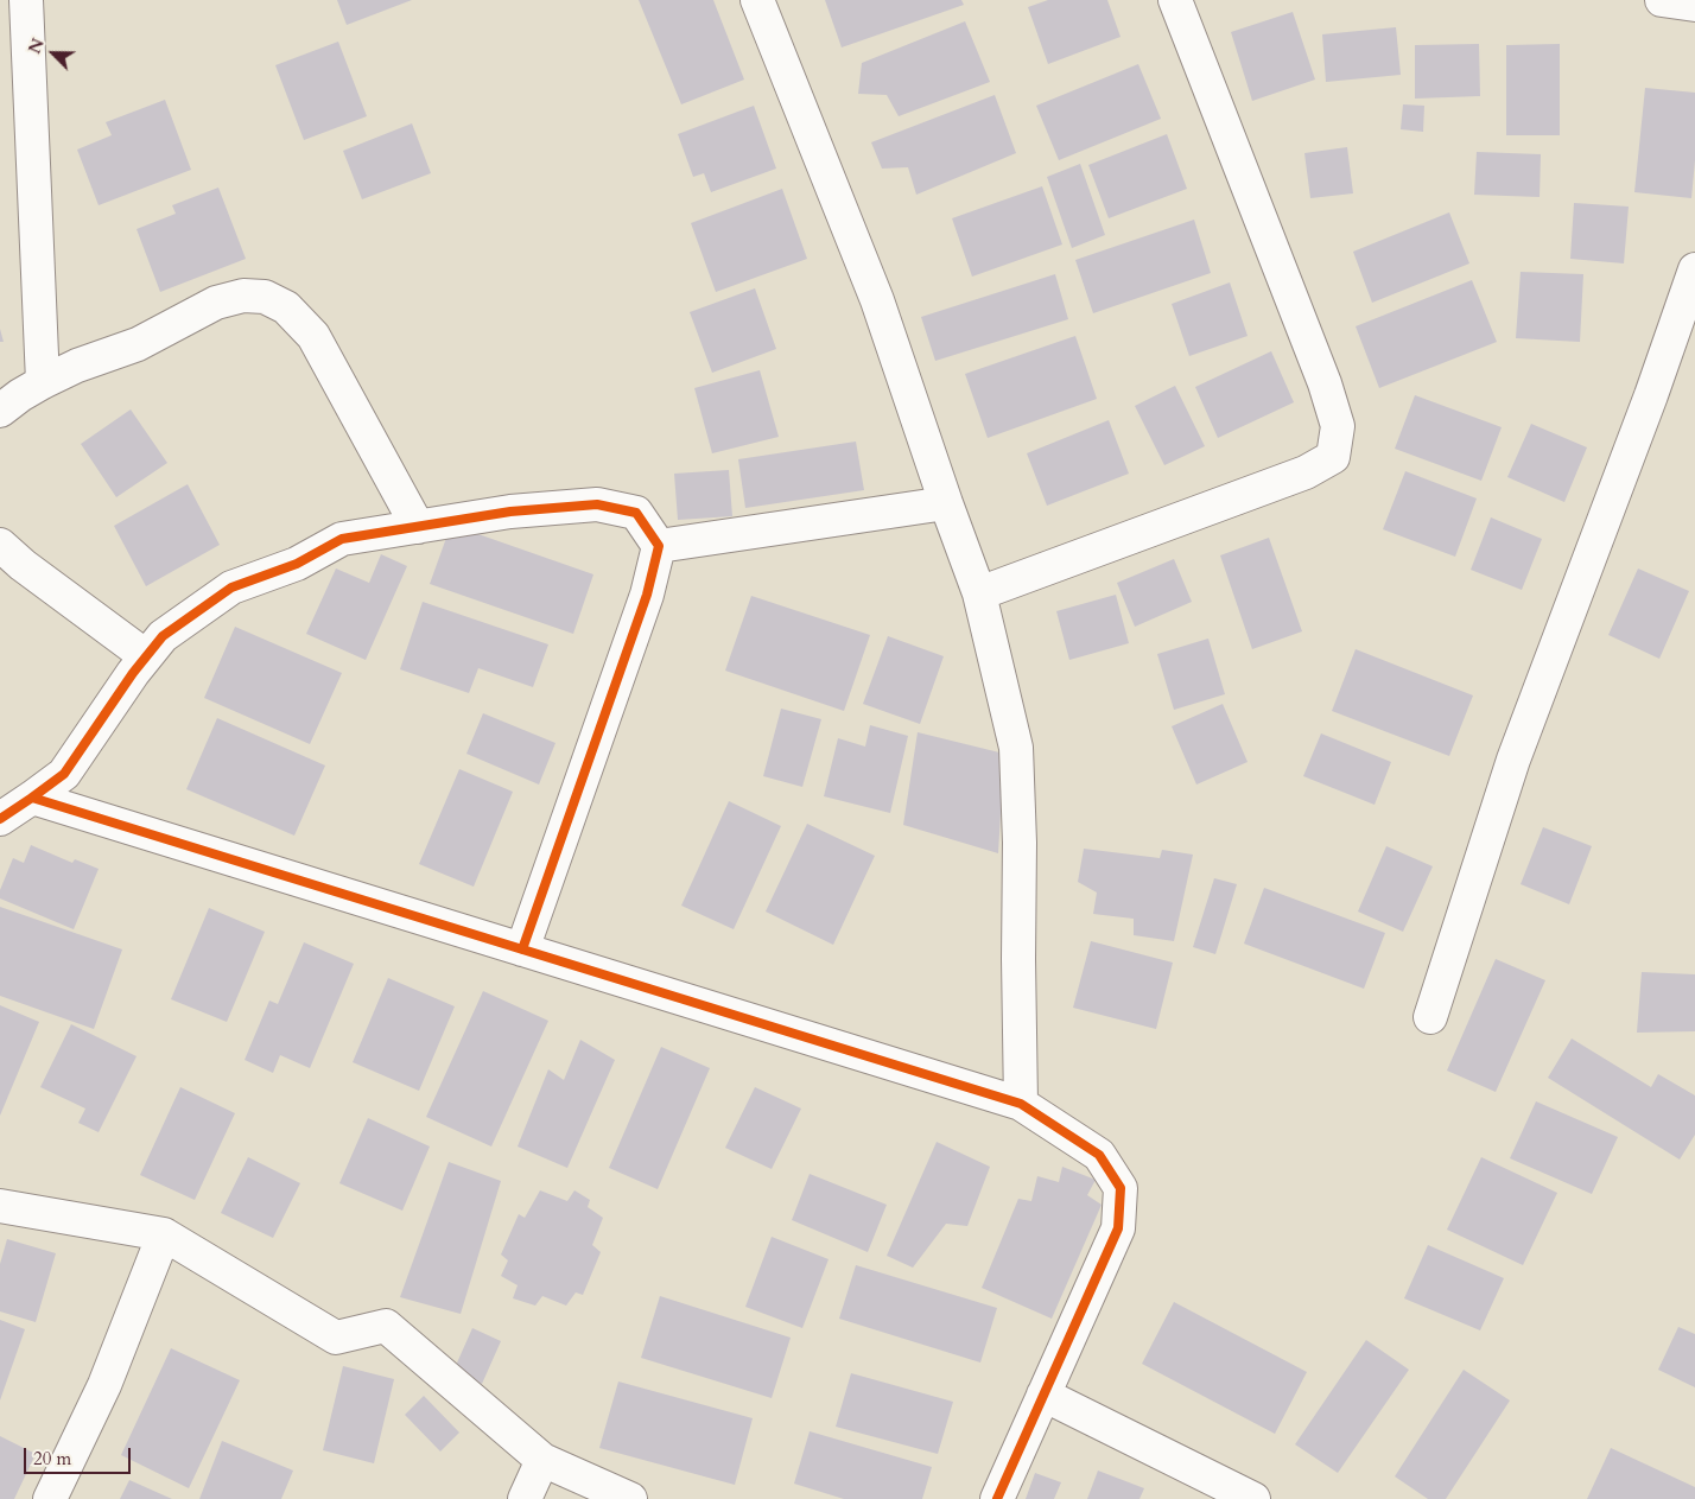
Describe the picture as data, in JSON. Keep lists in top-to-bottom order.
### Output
{
  "scale_bar": "20 m",
  "north": "top left"
}
